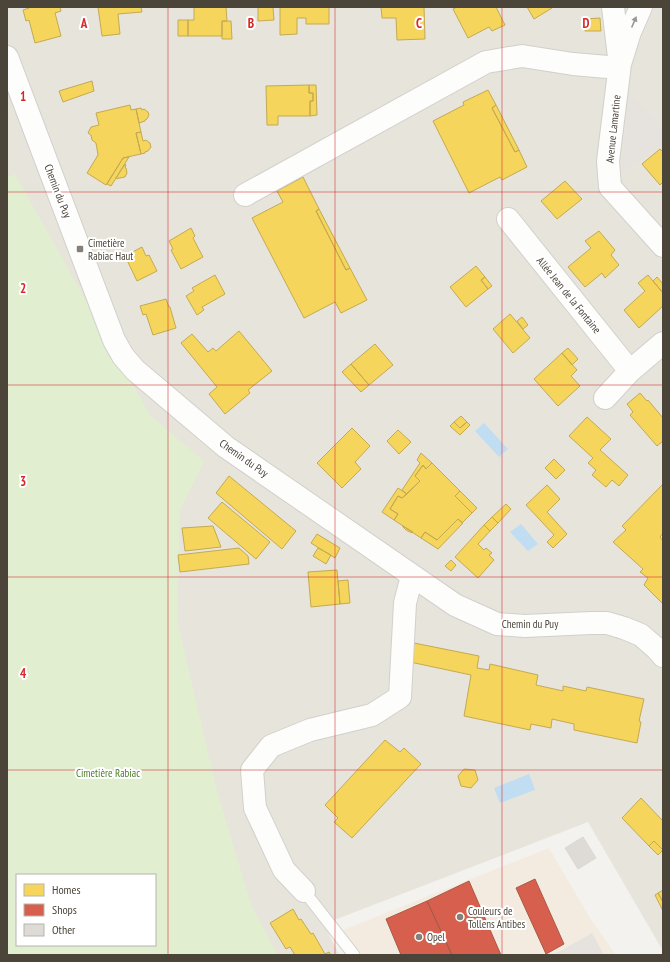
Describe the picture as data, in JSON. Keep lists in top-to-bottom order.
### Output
{
  "streets": {
    "street": ["Avenue Lamartine", "Chemin du Puy", "Allée Jean de la Fontaine"]
  },
  "parks": ["Cimetière Rabiac"],
  "places": {
    "transit": ["Cimetière Rabiac Haut"],
    "other": ["Couleurs de Tollens Antibes", "Opel"]
  },
  "legend": ["Homes", "Shops", "Other"],
  "grid": {
    "columns": [
      "A",
      "B",
      "C",
      "D"
    ],
    "rows": [
      "1",
      "2",
      "3",
      "4"
    ]
  }
}
